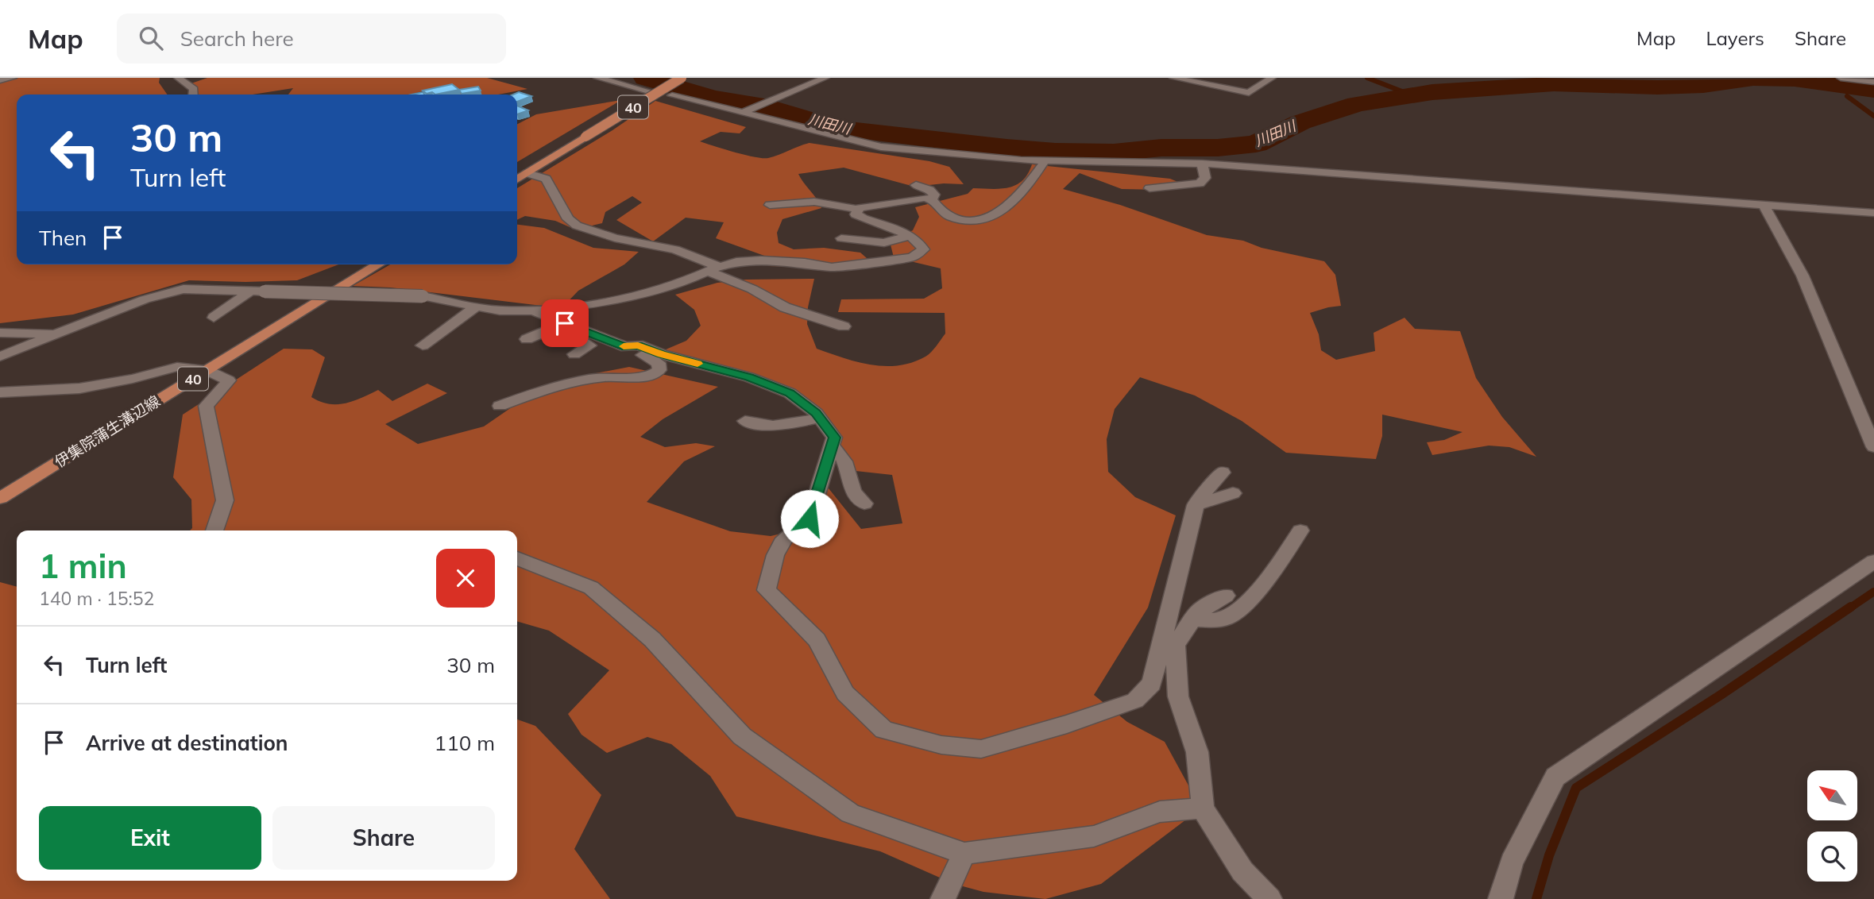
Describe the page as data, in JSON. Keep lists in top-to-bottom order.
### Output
{
  "streets": {
    "main road": ["40", "伊集院蒲生溝辺線"]
  },
  "water": ["川田川"],
  "north": "top left",
  "page": {
    "header": "Map",
    "search": "Search here",
    "nav": ["Map", "Layers", "Share"],
    "turn": ["30 m", "Turn left"],
    "then": "Then",
    "heading": ["1 min", "140 m · 15:52"],
    "list": [
      {
        "name": "Turn left",
        "value": "30 m"
      },
      {
        "name": "Arrive at destination",
        "value": "110 m"
      }
    ],
    "buttons": ["Exit", "Share"]
  }
}
